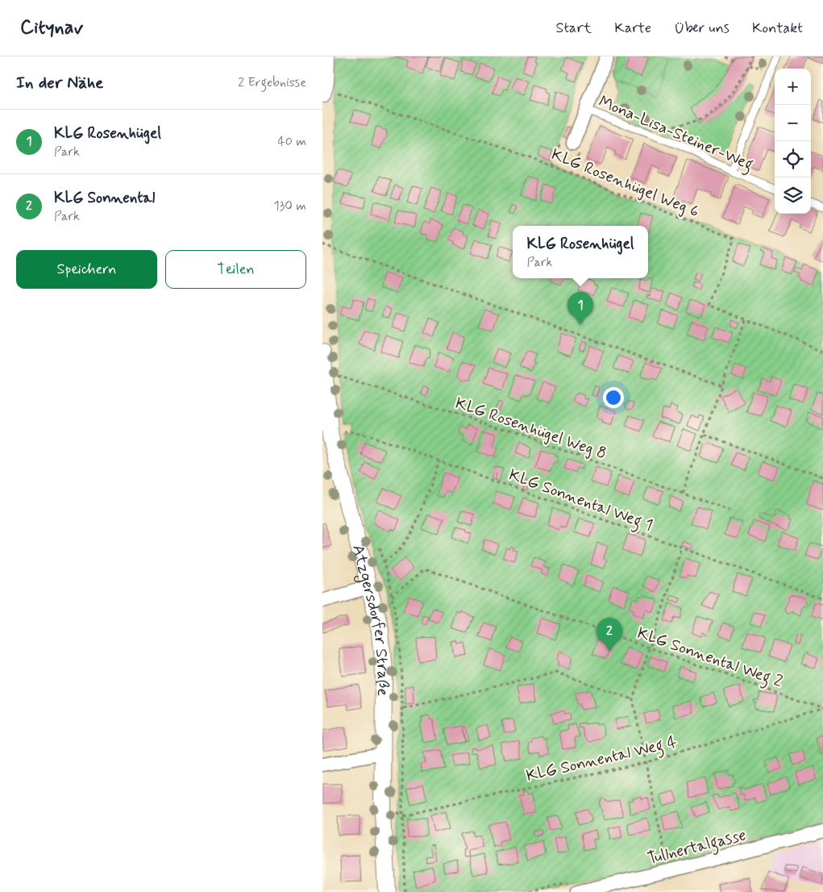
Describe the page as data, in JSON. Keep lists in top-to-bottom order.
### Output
{
  "streets": {
    "street": ["Atzgersdorfer Straße", "Tullnertalgasse"],
    "lane": ["Mona-Lisa-Steiner-Weg"],
    "path": [
      "KLG Rosenhügel Weg 6",
      "KLG Rosenhügel Weg 8",
      "KLG Sonnental Weg 1",
      "KLG Sonnental Weg 2",
      "KLG Sonnental Weg 4"
    ]
  },
  "crossings": [
    ["KLG Rosenhügel Weg 8", "Atzgersdorfer Straße"],
    ["KLG Sonnental Weg 1", "Atzgersdorfer Straße"],
    ["Atzgersdorfer Straße", "KLG Sonnental Weg 4"],
    ["KLG Sonnental Weg 2", "KLG Sonnental Weg 4"]
  ],
  "page": {
    "header": "Citynav",
    "nav": [
      "Start",
      "Karte",
      "Über uns",
      "Kontakt"
    ],
    "heading": ["In der Nähe", "2 Ergebnisse"],
    "map_buttons": ["+", "−"],
    "list": [
      {
        "mark": "1",
        "name": "KLG Rosenhügel",
        "note": "Park",
        "value": "40 m"
      },
      {
        "mark": "2",
        "name": "KLG Sonnental",
        "note": "Park",
        "value": "130 m"
      }
    ],
    "popup": ["KLG Rosenhügel", "Park"],
    "buttons": ["Speichern", "Teilen"],
    "pins": ["1", "2"]
  }
}
